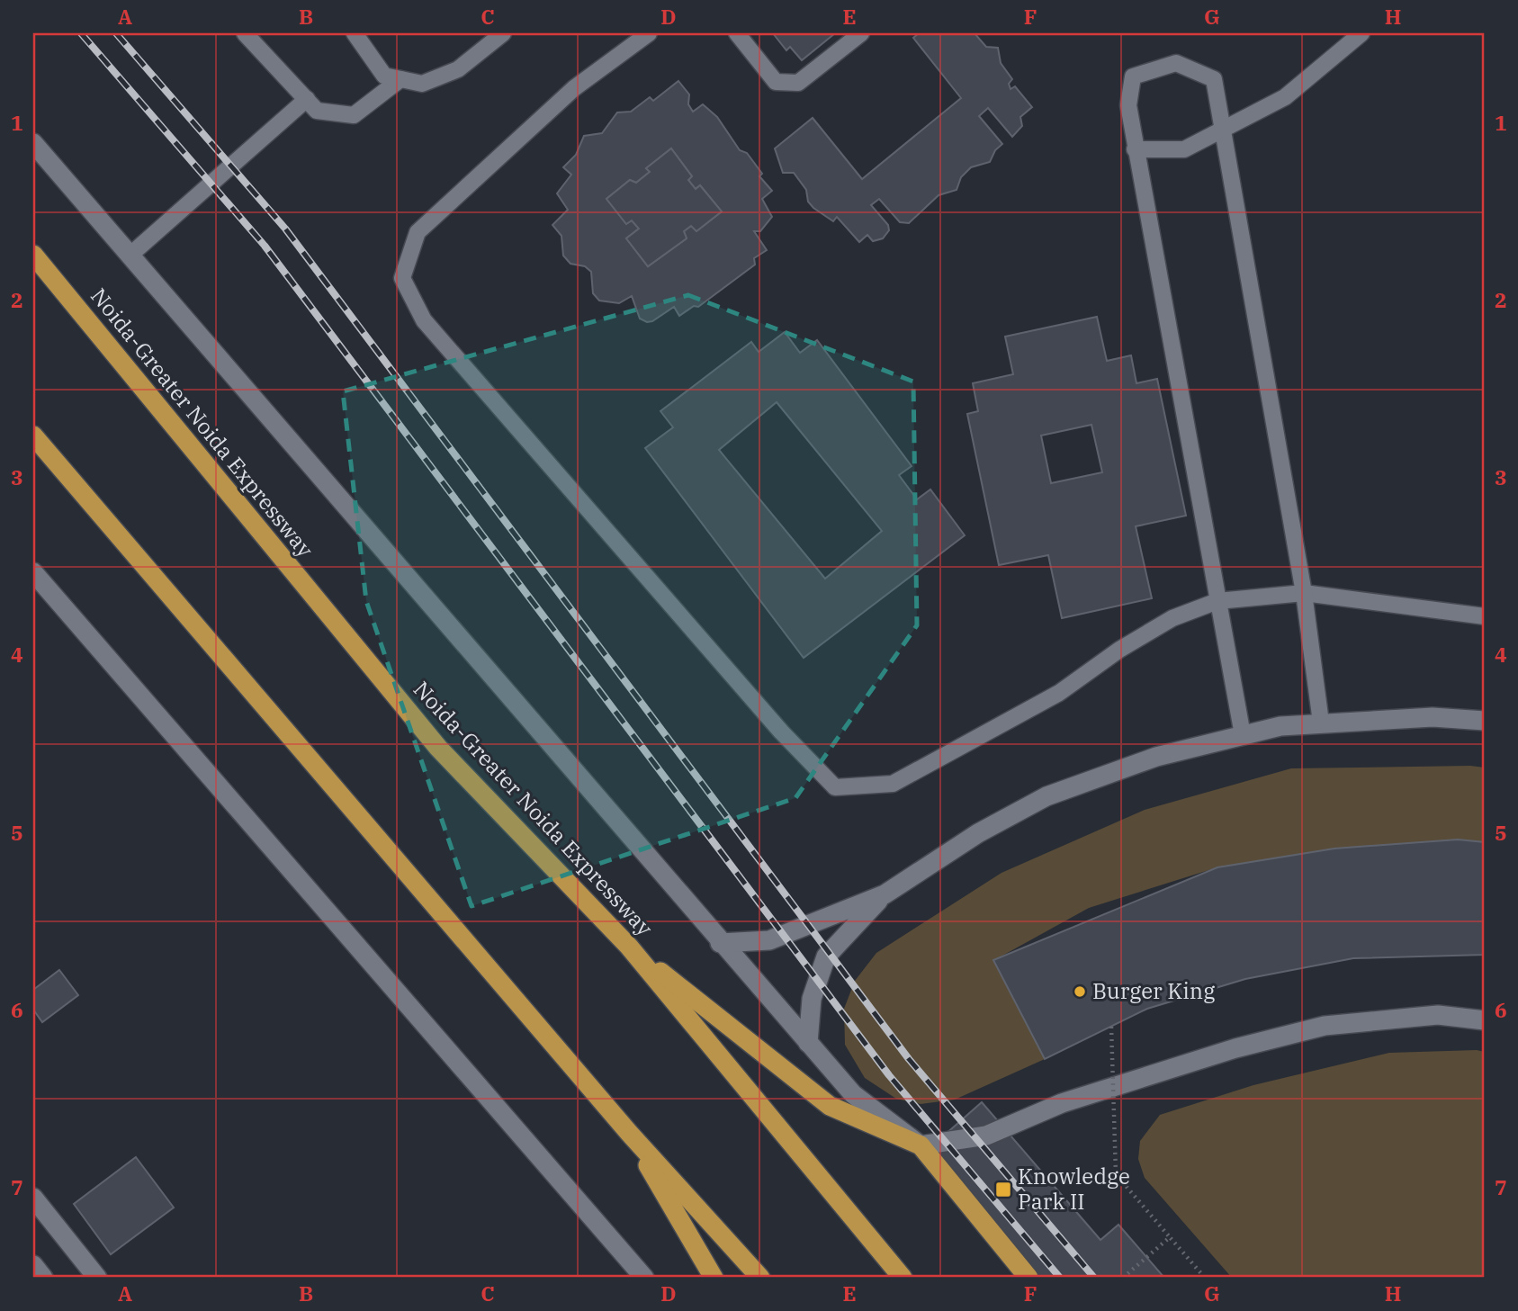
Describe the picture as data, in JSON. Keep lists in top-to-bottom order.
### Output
{
  "streets": {
    "highway": ["Noida-Greater Noida Expressway"]
  },
  "places": {
    "other": ["Burger King"],
    "transit": ["Knowledge Park II"]
  },
  "grid": {
    "columns": [
      "A",
      "B",
      "C",
      "D",
      "E",
      "F",
      "G",
      "H"
    ],
    "rows": [
      "1",
      "2",
      "3",
      "4",
      "5",
      "6",
      "7"
    ]
  }
}
